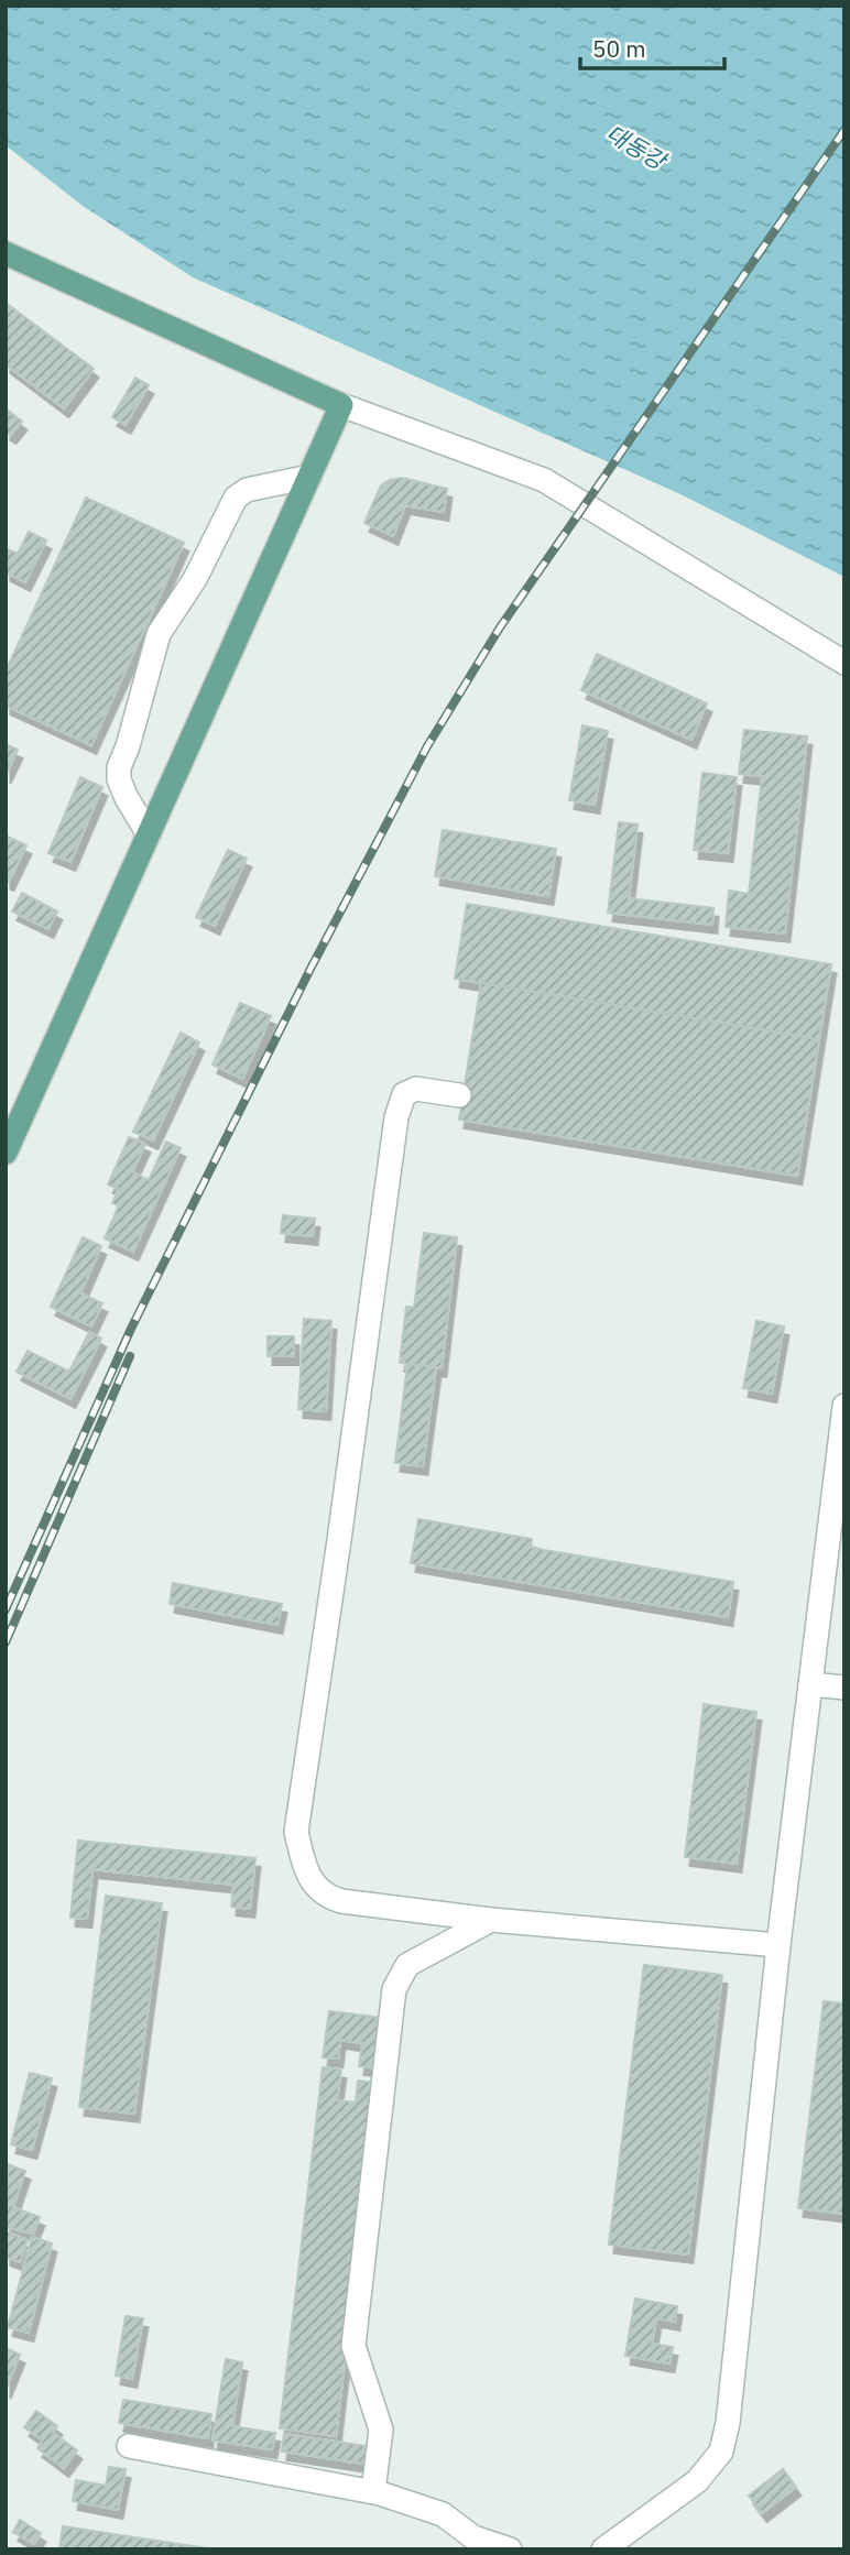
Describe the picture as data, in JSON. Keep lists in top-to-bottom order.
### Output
{
  "water": ["대동강"],
  "scale_bar": "50 m"
}
